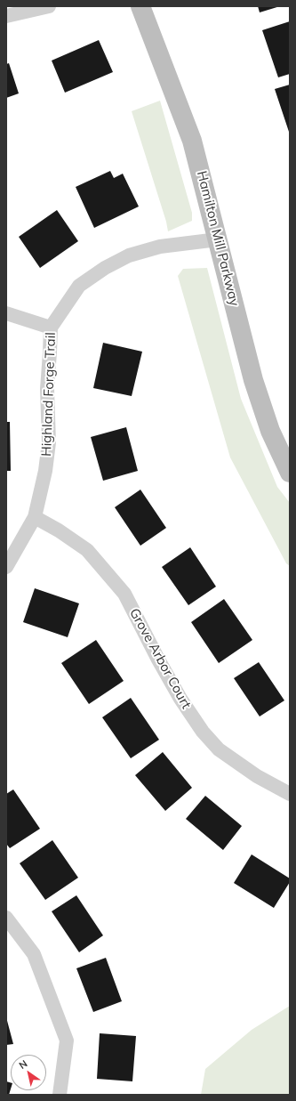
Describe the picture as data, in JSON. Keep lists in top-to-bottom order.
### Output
{
  "streets": {
    "street": ["Hamilton Mill Parkway", "Highland Forge Trail", "Grove Arbor Court"]
  },
  "crossings": [
    ["Hamilton Mill Parkway", "Highland Forge Trail"],
    ["Highland Forge Trail", "Grove Arbor Court"]
  ],
  "north": "top left"
}
